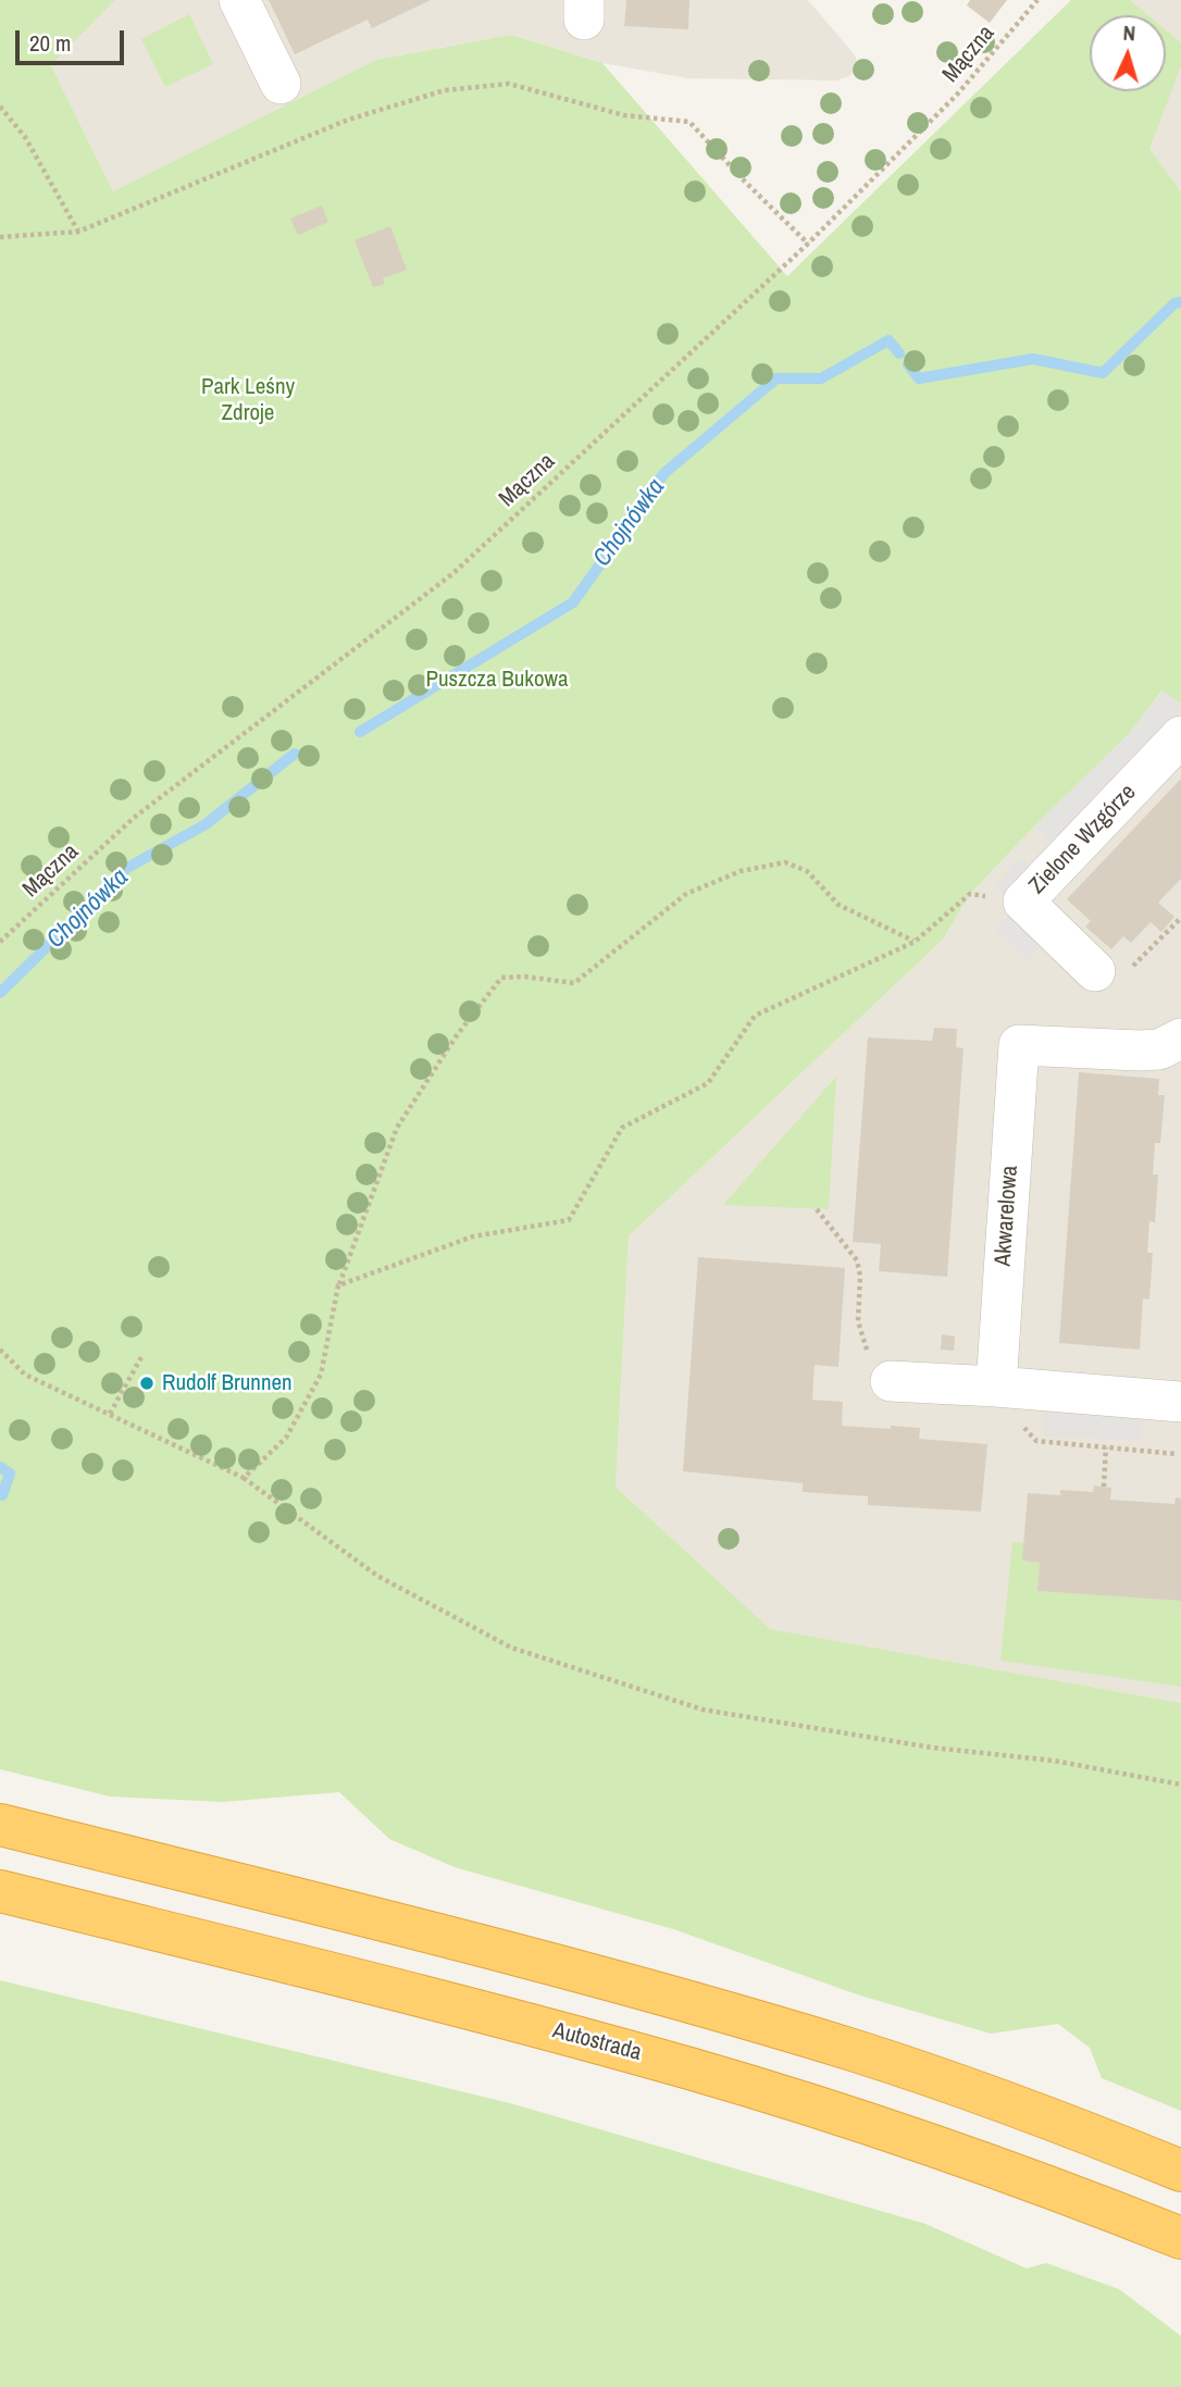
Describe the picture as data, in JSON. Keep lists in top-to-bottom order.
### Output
{
  "streets": {
    "highway": ["Autostrada"],
    "street": ["Zielone Wzgórze", "Akwarelowa"],
    "path": ["Mączna"]
  },
  "water": ["Chojnówka"],
  "parks": ["Park Leśny Zdroje", "Puszcza Bukowa"],
  "places": ["Rudolf Brunnen"],
  "scale_bar": "20 m",
  "north": "top"
}
